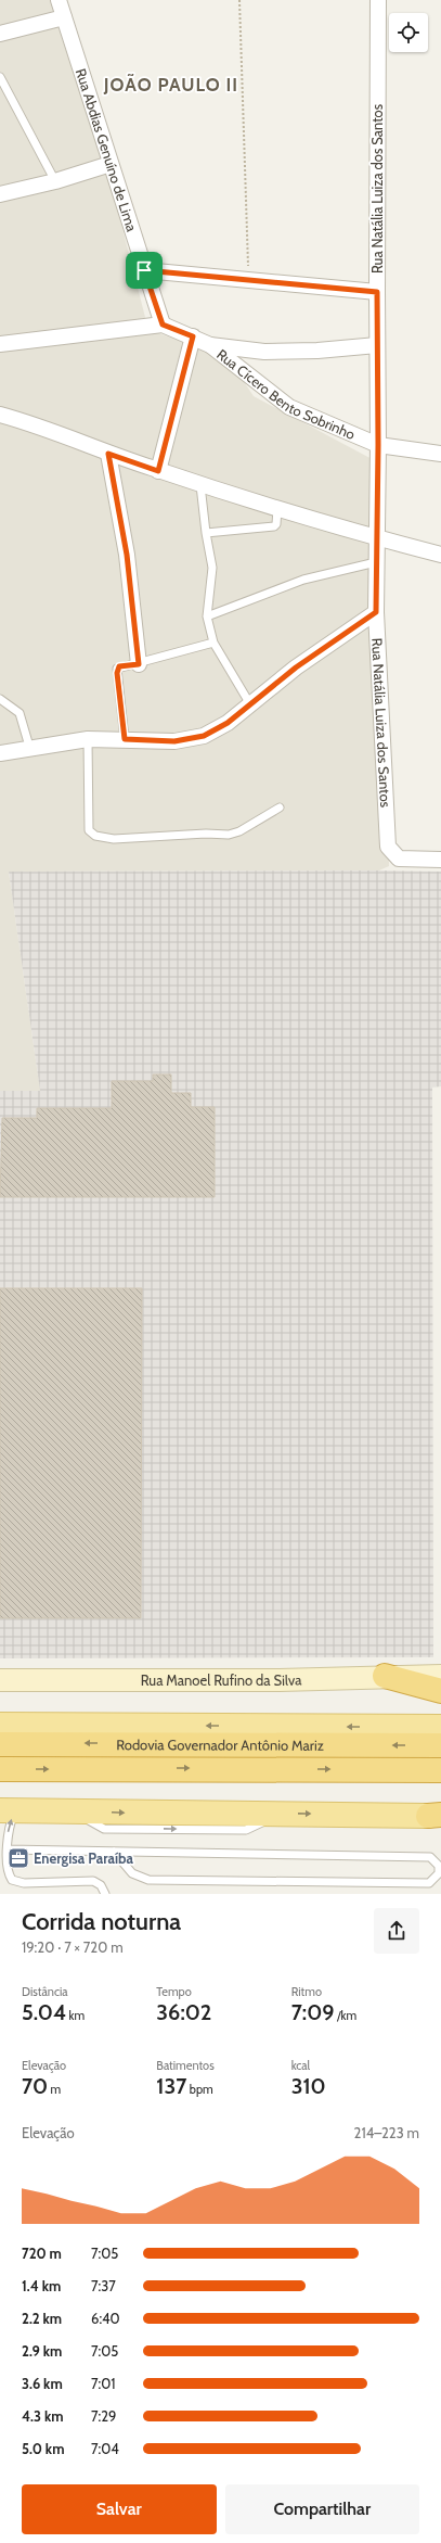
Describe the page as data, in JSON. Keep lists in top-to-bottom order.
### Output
{
  "streets": {
    "highway": ["Rodovia Governador Antônio Mariz"],
    "main road": ["Rua Manoel Rufino da Silva"],
    "street": ["Rua Abdias Genuíno de Lima", "Rua Natália Luiza dos Santos", "Rua Cícero Bento Sobrinho"]
  },
  "crossings": [
    ["Rua Natália Luiza dos Santos", "Rua Cícero Bento Sobrinho"]
  ],
  "districts": ["JOÃO PAULO II"],
  "places": {
    "office": ["Energisa Paraíba"]
  },
  "page": {
    "heading": ["Corrida noturna", "19:20 · 7 × 720 m"],
    "stats": [
      ["Distância", "5.04 km"],
      ["Tempo", "36:02"],
      ["Ritmo", "7:09 /km"],
      ["Elevação", "70 m"],
      ["Batimentos", "137 bpm"],
      ["kcal", "310"]
    ],
    "chart": ["Elevação", "214–223 m"],
    "list": [
      {
        "name": "720 m",
        "note": "7:05"
      },
      {
        "name": "1.4 km",
        "note": "7:37"
      },
      {
        "name": "2.2 km",
        "note": "6:40"
      },
      {
        "name": "2.9 km",
        "note": "7:05"
      },
      {
        "name": "3.6 km",
        "note": "7:01"
      },
      {
        "name": "4.3 km",
        "note": "7:29"
      },
      {
        "name": "5.0 km",
        "note": "7:04"
      }
    ],
    "buttons": ["Salvar", "Compartilhar"]
  }
}
